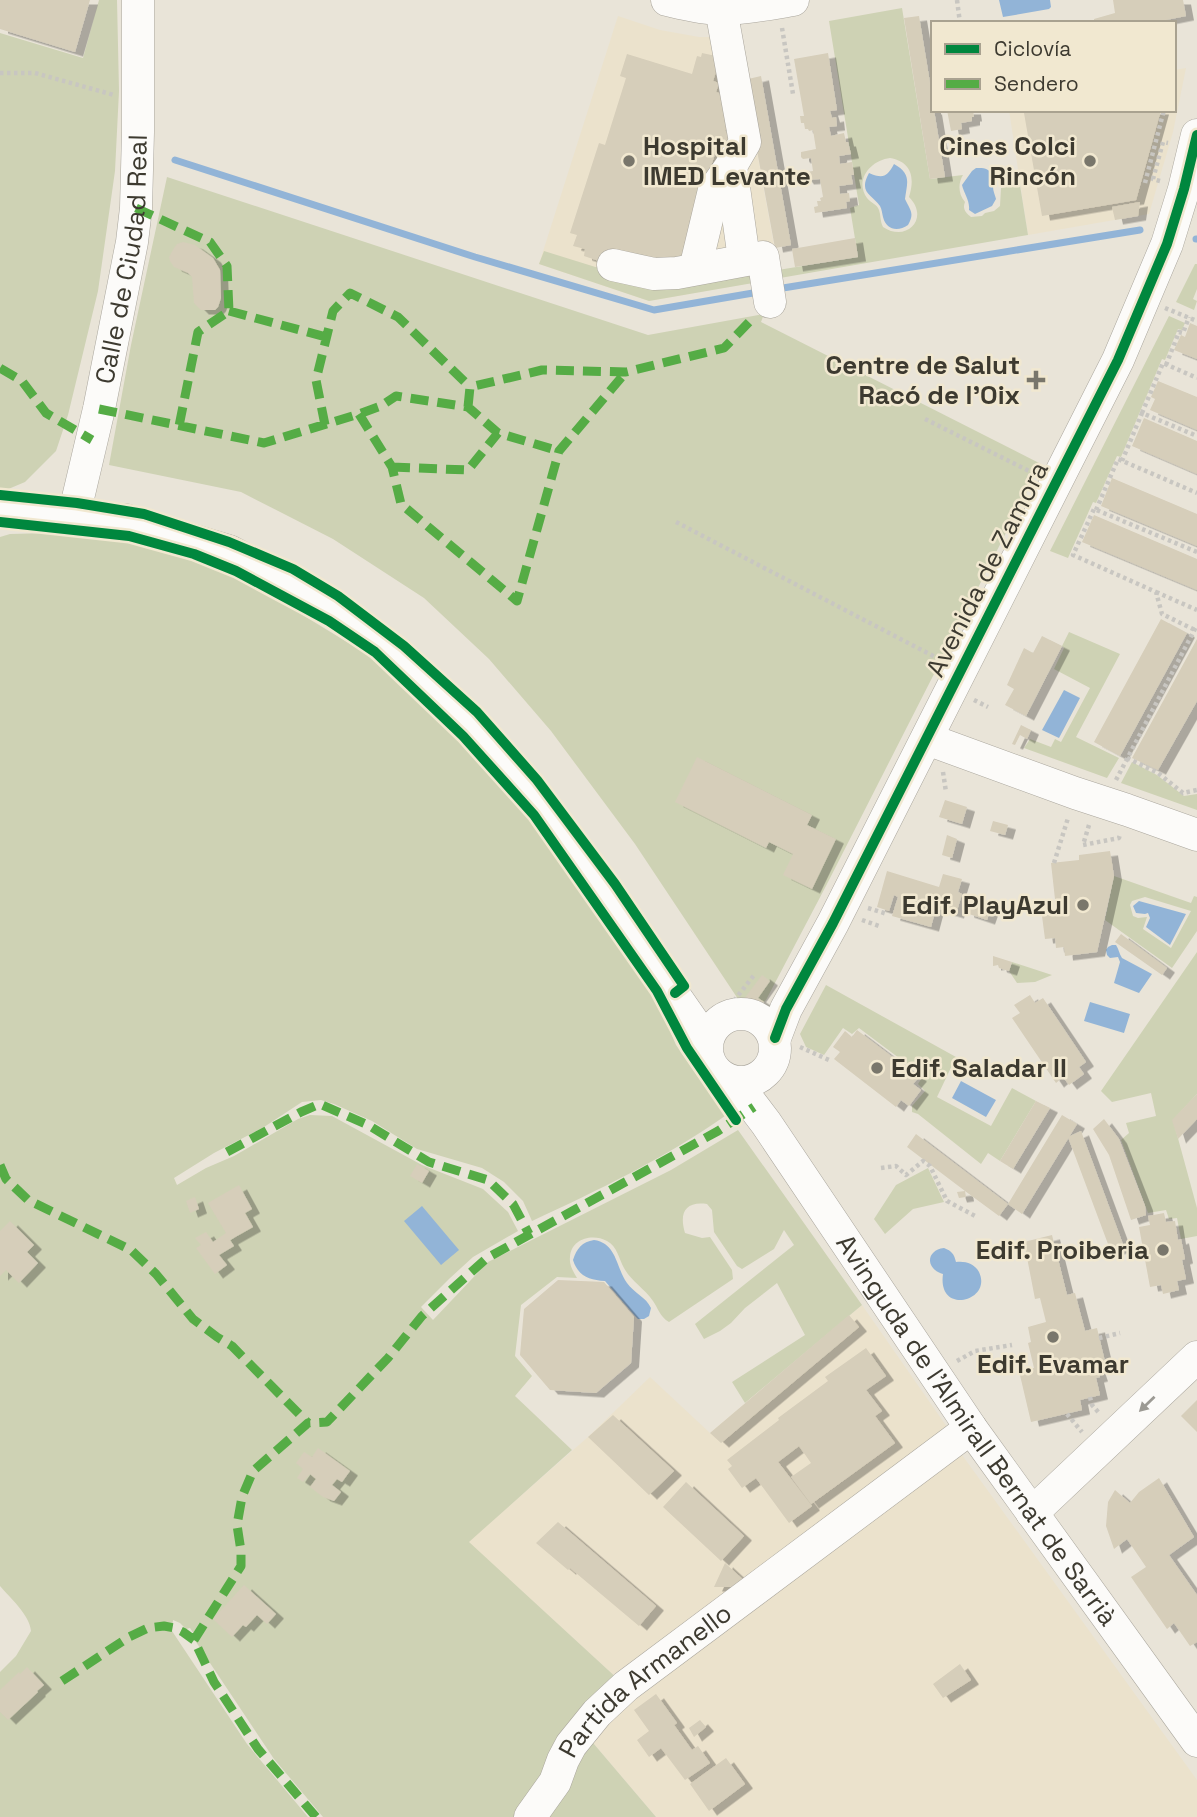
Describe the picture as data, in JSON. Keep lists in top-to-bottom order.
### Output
{
  "streets": {
    "street": [
      "Calle de Ciudad Real",
      "Avenida de Zamora",
      "Avinguda de l'Almirall Bernat de Sarrià",
      "Partida Armanello"
    ]
  },
  "crossings": [
    ["Avenida de Zamora", "Avinguda de l'Almirall Bernat de Sarrià"],
    ["Avinguda de l'Almirall Bernat de Sarrià", "Partida Armanello"]
  ],
  "places": {
    "other": [
      "Hospital IMED Levante",
      "Cines Colci Rincón",
      "Edif. PlayAzul",
      "Edif. Saladar II",
      "Edif. Proiberia",
      "Edif. Evamar"
    ],
    "health": ["Centre de Salut Racó de l'Oix"]
  },
  "legend": ["Ciclovía", "Sendero"]
}
